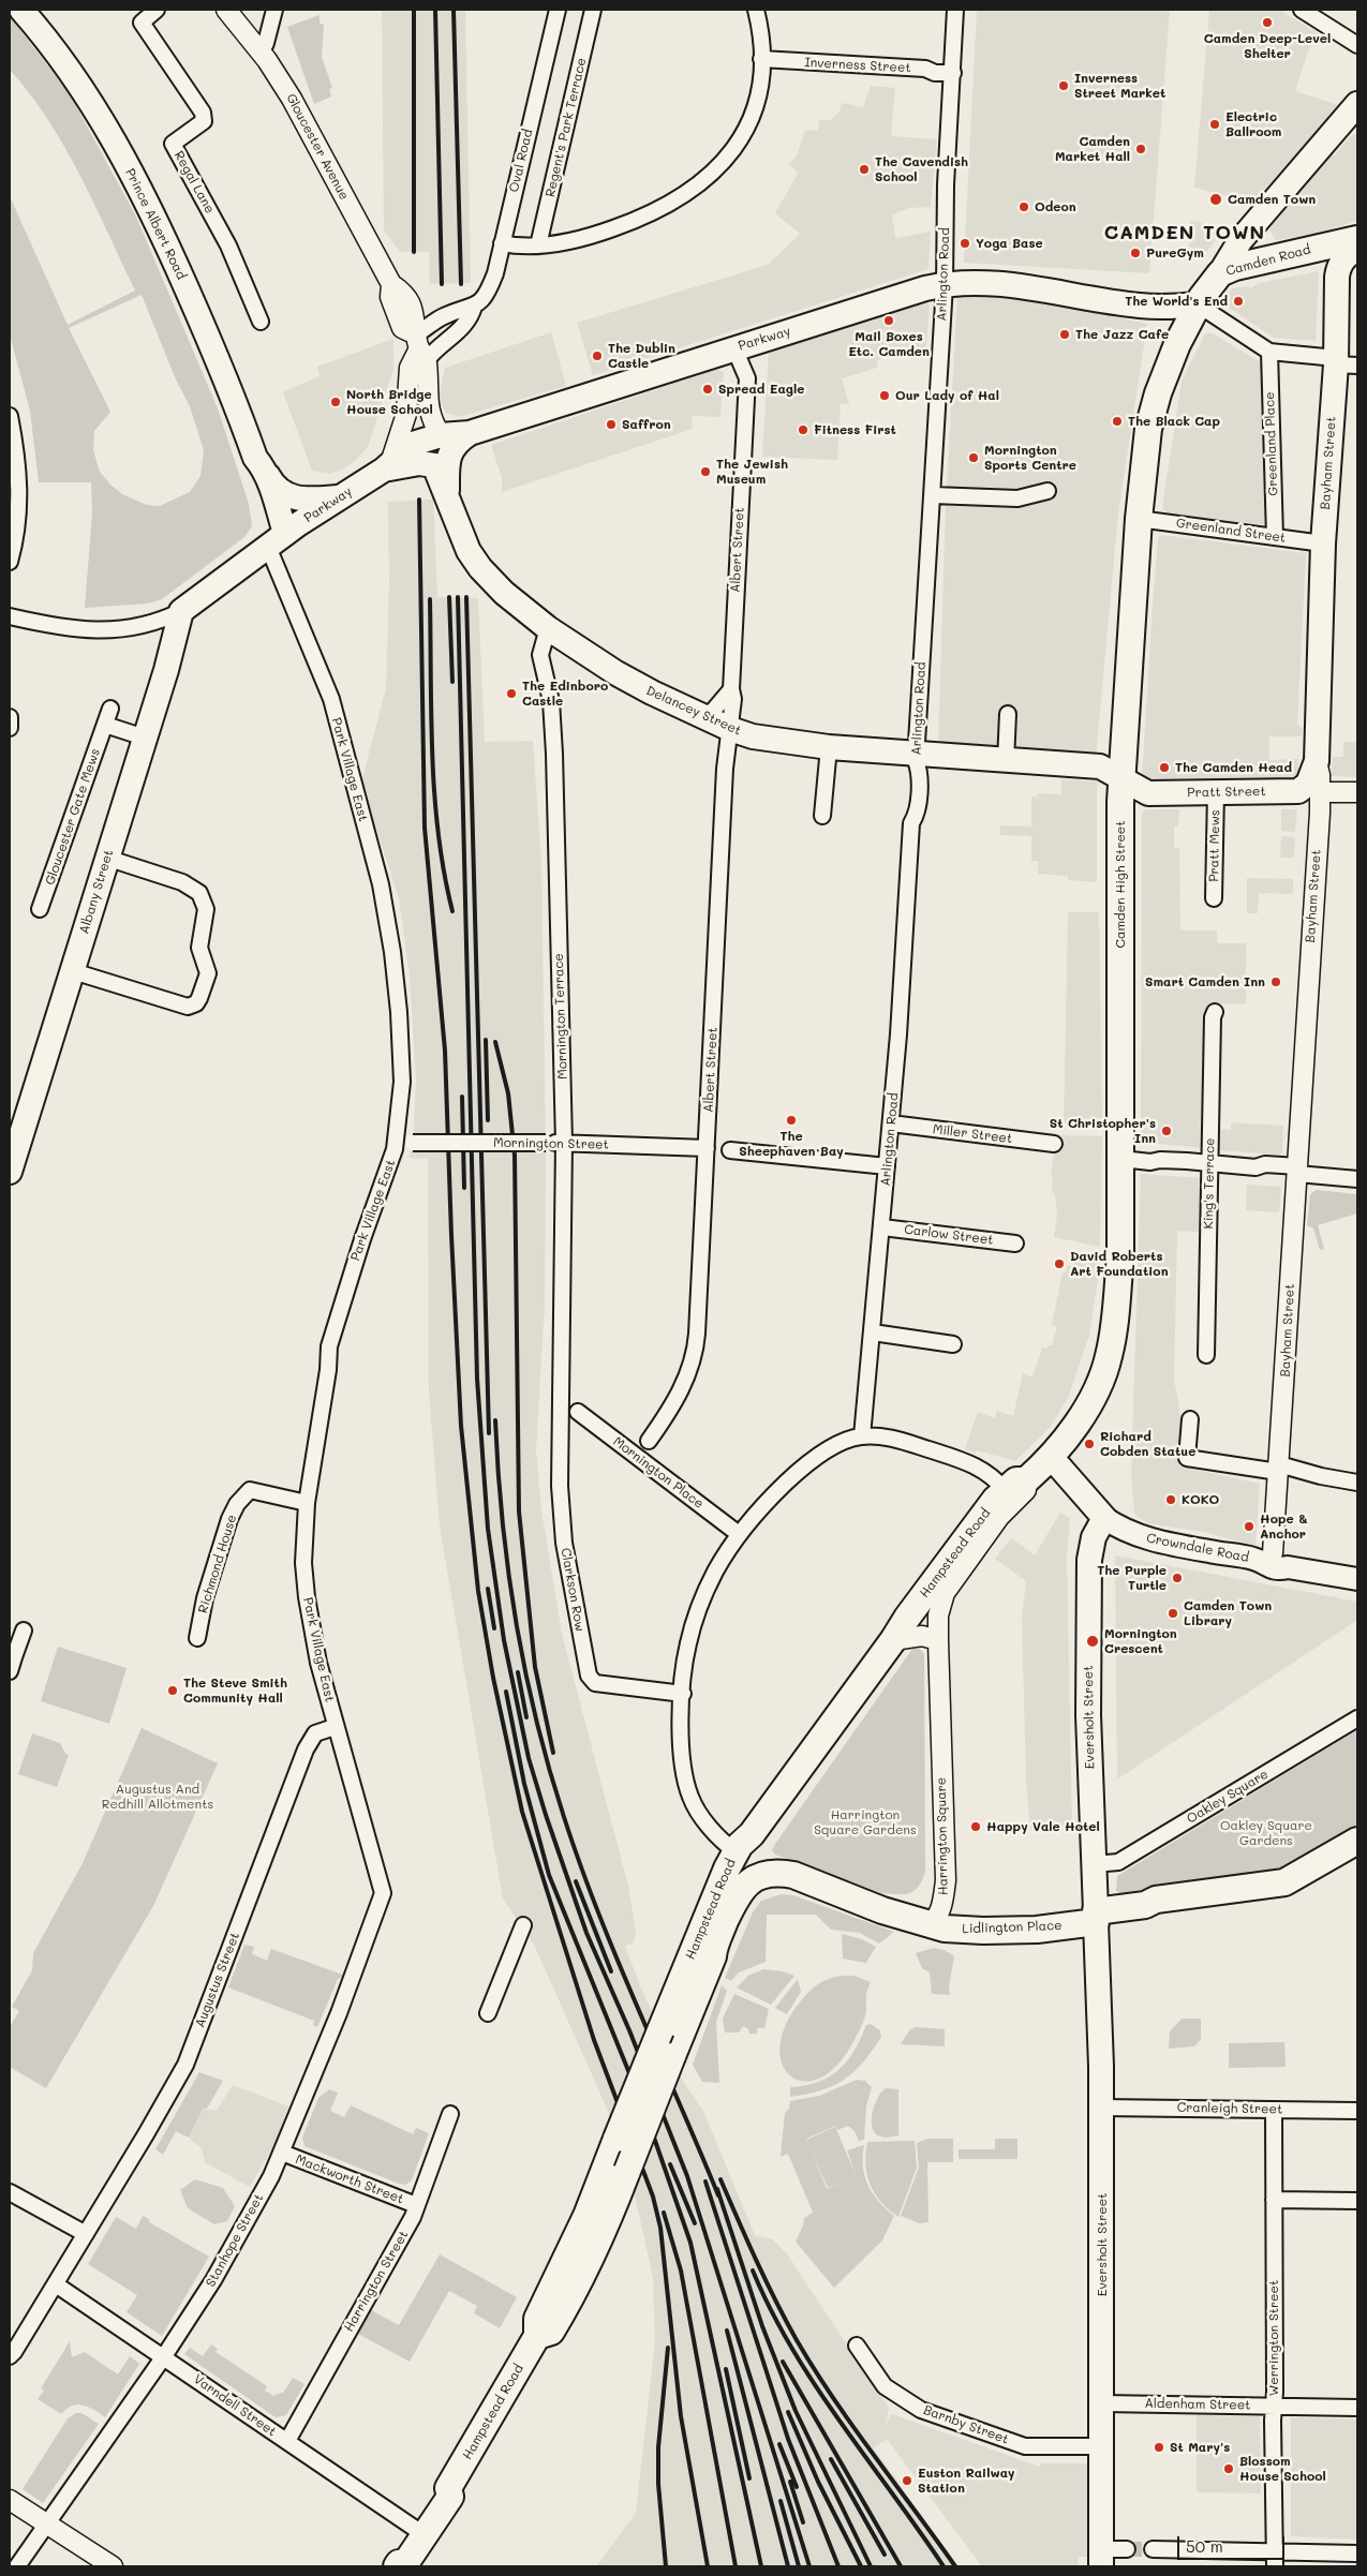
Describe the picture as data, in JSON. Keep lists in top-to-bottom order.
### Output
{
  "streets": {
    "highway": [
      "Camden Road",
      "Camden High Street",
      "Hampstead Road",
      "Lidlington Place"
    ],
    "main road": [
      "Prince Albert Road",
      "Parkway",
      "Bayham Street",
      "Delancey Street",
      "Pratt Street",
      "Albany Street",
      "Crowndale Road",
      "Eversholt Street"
    ],
    "street": [
      "Inverness Street",
      "Regent's Park Terrace",
      "Gloucester Avenue",
      "Oval Road",
      "Regal Lane",
      "Arlington Road",
      "Greenland Place",
      "Greenland Street",
      "Albert Street",
      "Park Village East",
      "Gloucester Gate Mews",
      "Pratt Mews",
      "Mornington Terrace",
      "Miller Street",
      "Mornington Street",
      "King's Terrace",
      "Carlow Street",
      "Mornington Place",
      "Richmond House",
      "Clarkson Row",
      "Oakley Square",
      "Harrington Square",
      "Augustus Street",
      "Cranleigh Street",
      "Mackworth Street",
      "Stanhope Street",
      "Harrington Street",
      "Werrington Street",
      "Aldenham Street",
      "Varndell Street",
      "Barnby Street"
    ]
  },
  "crossings": [
    ["Inverness Street", "Arlington Road"],
    ["Gloucester Avenue", "Oval Road"],
    ["Gloucester Avenue", "Parkway"],
    ["Gloucester Avenue", "Delancey Street"],
    ["Prince Albert Road", "Parkway"],
    ["Prince Albert Road", "Park Village East"],
    ["Camden Road", "Parkway"],
    ["Camden Road", "Camden High Street"],
    ["Arlington Road", "Parkway"],
    ["Arlington Road", "Delancey Street"],
    ["Arlington Road", "Miller Street"],
    ["Arlington Road", "Carlow Street"],
    ["Parkway", "Albert Street"],
    ["Parkway", "Delancey Street"],
    ["Parkway", "Park Village East"],
    ["Parkway", "Camden High Street"],
    ["Parkway", "Albany Street"],
    ["Greenland Place", "Greenland Street"],
    ["Bayham Street", "Greenland Street"],
    ["Bayham Street", "Pratt Street"],
    ["Bayham Street", "Crowndale Road"],
    ["Greenland Street", "Camden High Street"],
    ["Albert Street", "Delancey Street"],
    ["Albert Street", "Mornington Street"],
    ["Delancey Street", "Pratt Street"],
    ["Delancey Street", "Camden High Street"],
    ["Delancey Street", "Mornington Terrace"],
    ["Park Village East", "Mornington Street"],
    ["Park Village East", "Richmond House"],
    ["Park Village East", "Augustus Street"],
    ["Park Village East", "Stanhope Street"],
    ["Pratt Street", "Pratt Mews"],
    ["Pratt Street", "Camden High Street"],
    ["Camden High Street", "Hampstead Road"],
    ["Camden High Street", "Harrington Square"],
    ["Mornington Terrace", "Mornington Street"],
    ["Mornington Terrace", "Clarkson Row"],
    ["Crowndale Road", "Eversholt Street"],
    ["Hampstead Road", "Harrington Square"],
    ["Hampstead Road", "Varndell Street"],
    ["Eversholt Street", "Oakley Square"],
    ["Eversholt Street", "Lidlington Place"],
    ["Eversholt Street", "Cranleigh Street"],
    ["Eversholt Street", "Aldenham Street"],
    ["Eversholt Street", "Barnby Street"],
    ["Harrington Square", "Lidlington Place"],
    ["Augustus Street", "Varndell Street"],
    ["Cranleigh Street", "Werrington Street"],
    ["Mackworth Street", "Stanhope Street"],
    ["Mackworth Street", "Harrington Street"],
    ["Stanhope Street", "Varndell Street"],
    ["Harrington Street", "Varndell Street"],
    ["Werrington Street", "Aldenham Street"]
  ],
  "districts": ["CAMDEN TOWN"],
  "parks": ["Augustus And Redhill Allotments", "Harrington Square Gardens", "Oakley Square Gardens"],
  "places": [
    "Camden Deep-Level Shelter",
    "Inverness Street Market",
    "Electric Ballroom",
    "Camden Market Hall",
    "The Cavendish School",
    "Camden Town",
    "Odeon",
    "Yoga Base",
    "PureGym",
    "The World's End",
    "Mail Boxes Etc. Camden",
    "The Jazz Cafe",
    "The Dublin Castle",
    "Spread Eagle",
    "Our Lady of Hal",
    "North Bridge House School",
    "The Black Cap",
    "Saffron",
    "Fitness First",
    "Mornington Sports Centre",
    "The Jewish Museum",
    "The Edinboro Castle",
    "The Camden Head",
    "Smart Camden Inn",
    "The Sheephaven Bay",
    "St Christopher's Inn",
    "David Roberts Art Foundation",
    "Richard Cobden Statue",
    "KOKO",
    "Hope & Anchor",
    "The Purple Turtle",
    "Camden Town Library",
    "Mornington Crescent",
    "The Steve Smith Community Hall",
    "Happy Vale Hotel",
    "St Mary's",
    "Blossom House School",
    "Euston Railway Station"
  ],
  "scale_bar": "50 m"
}
